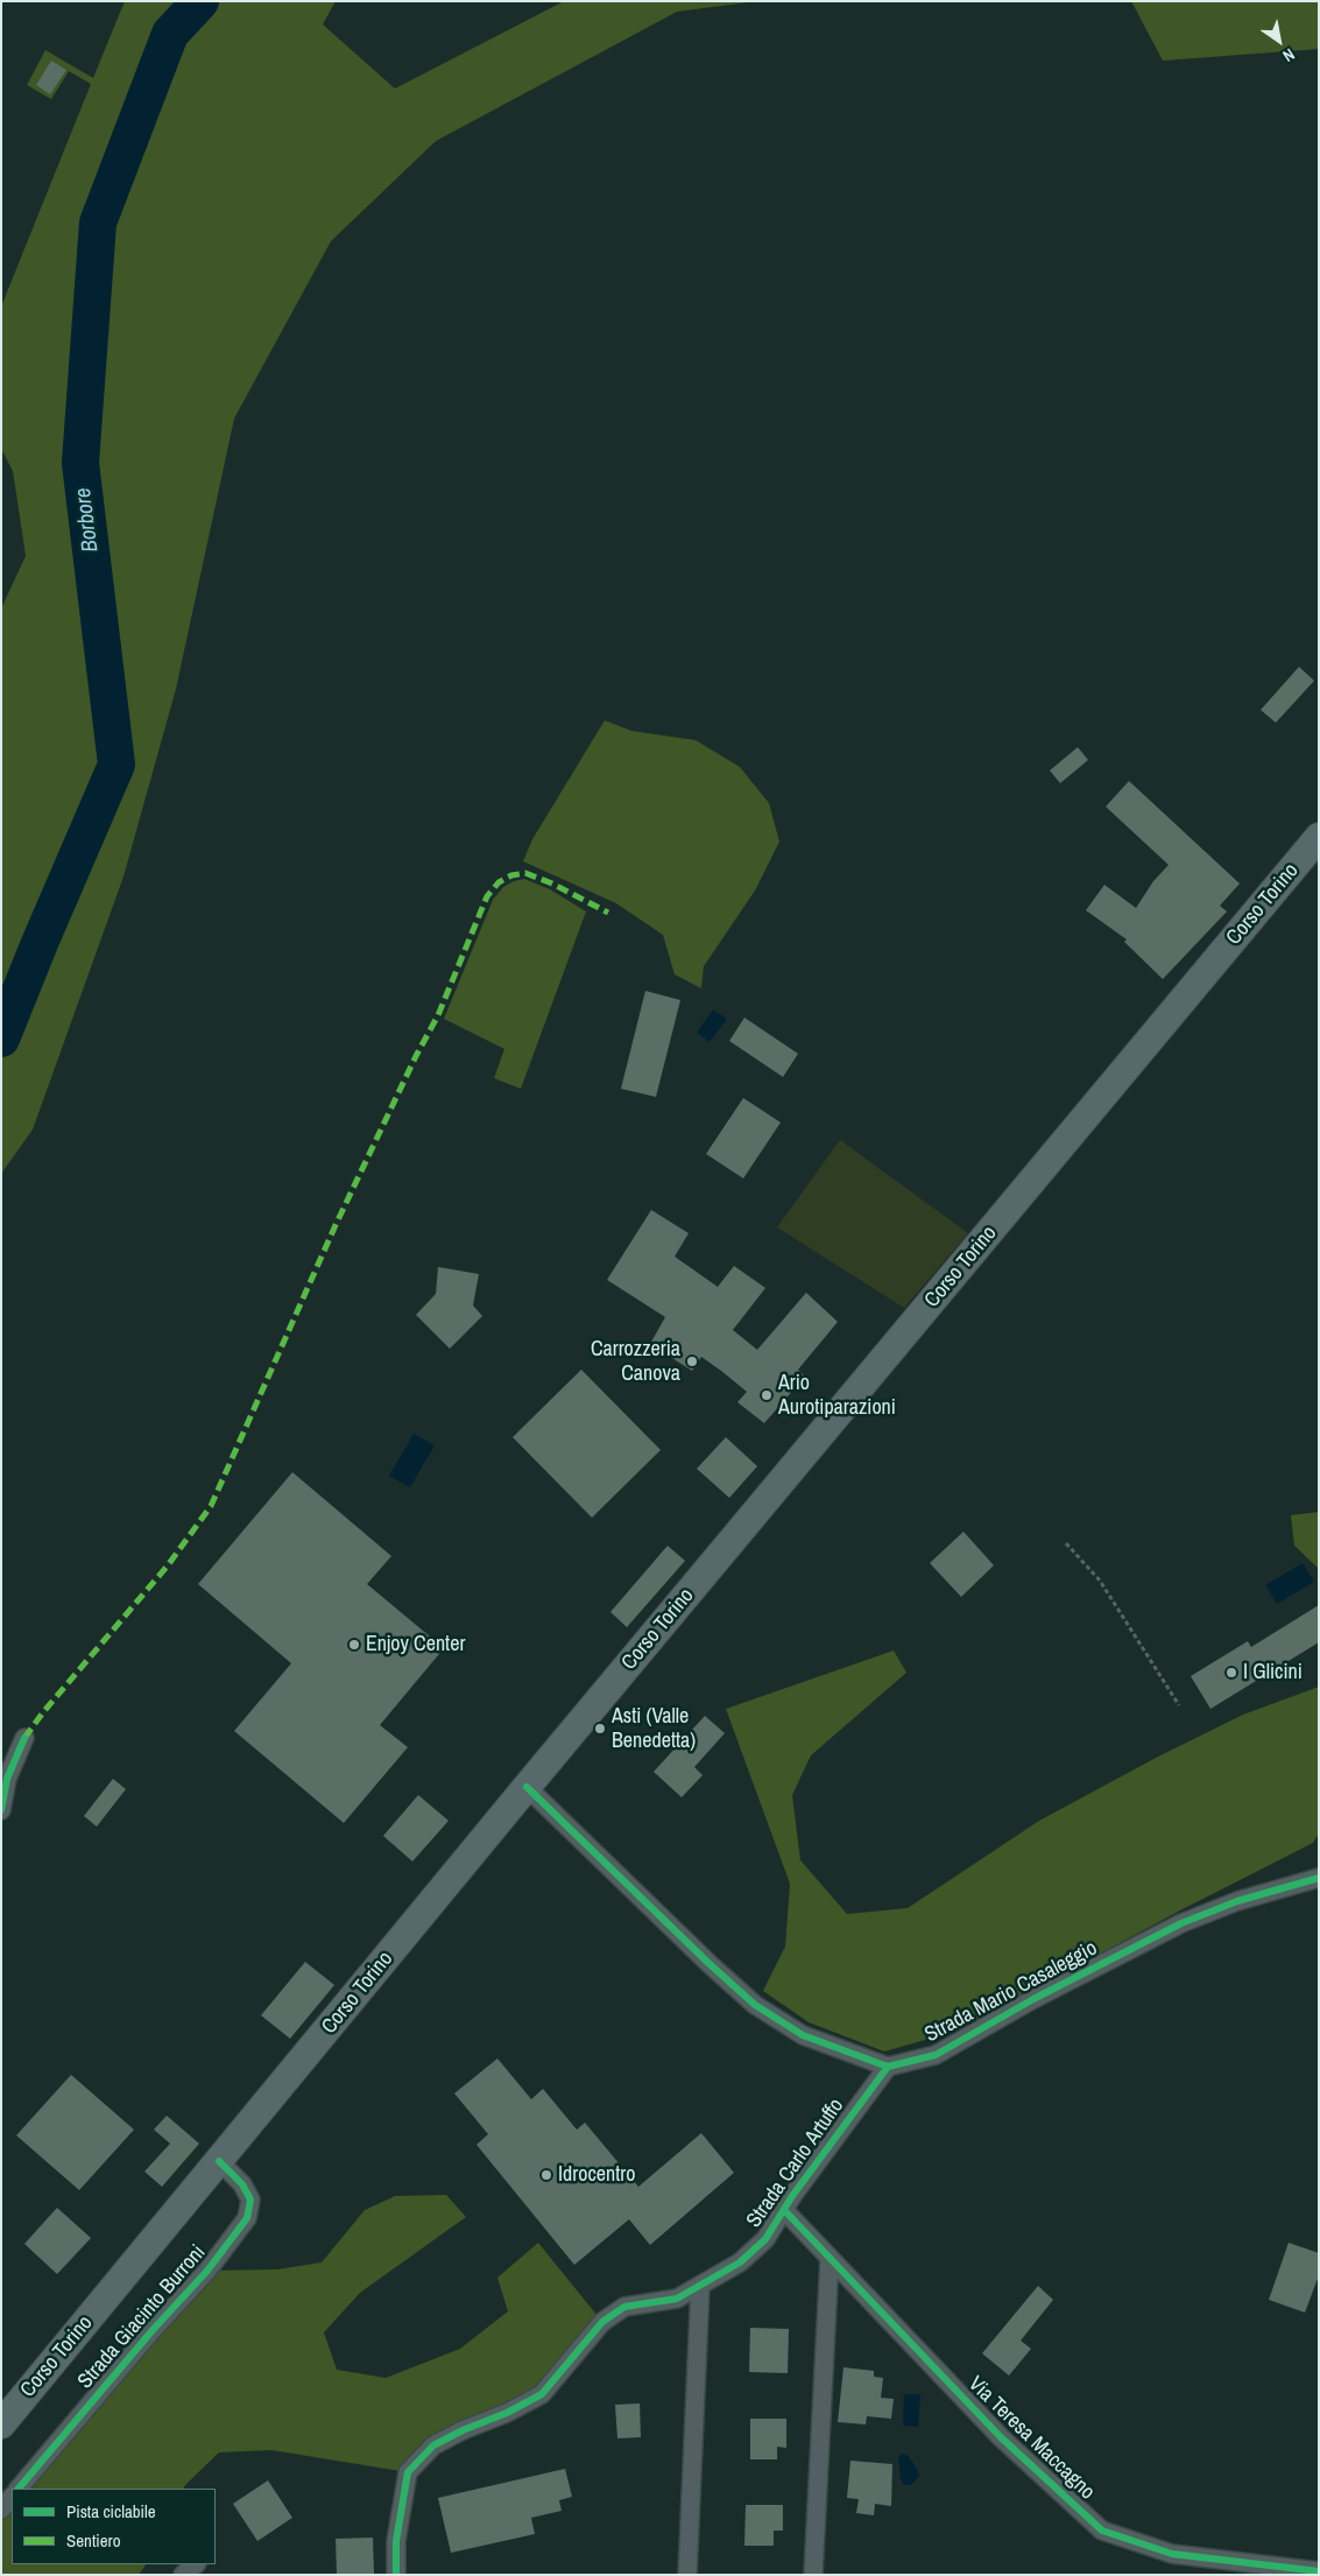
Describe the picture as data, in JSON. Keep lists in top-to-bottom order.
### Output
{
  "streets": {
    "main road": ["Corso Torino"],
    "street": [
      "Strada Mario Casaleggio",
      "Strada Carlo Artuffo",
      "Strada Giacinto Burroni",
      "Via Teresa Maccagno"
    ]
  },
  "crossings": [
    ["Corso Torino", "Strada Giacinto Burroni"],
    ["Strada Mario Casaleggio", "Strada Carlo Artuffo"],
    ["Strada Carlo Artuffo", "Via Teresa Maccagno"]
  ],
  "water": ["Borbore"],
  "places": [
    "Carrozzeria Canova",
    "Ario Aurotiparazioni",
    "Enjoy Center",
    "I Glicini",
    "Asti (Valle Benedetta)",
    "Idrocentro"
  ],
  "legend": ["Pista ciclabile", "Sentiero"],
  "north": "bottom right"
}
